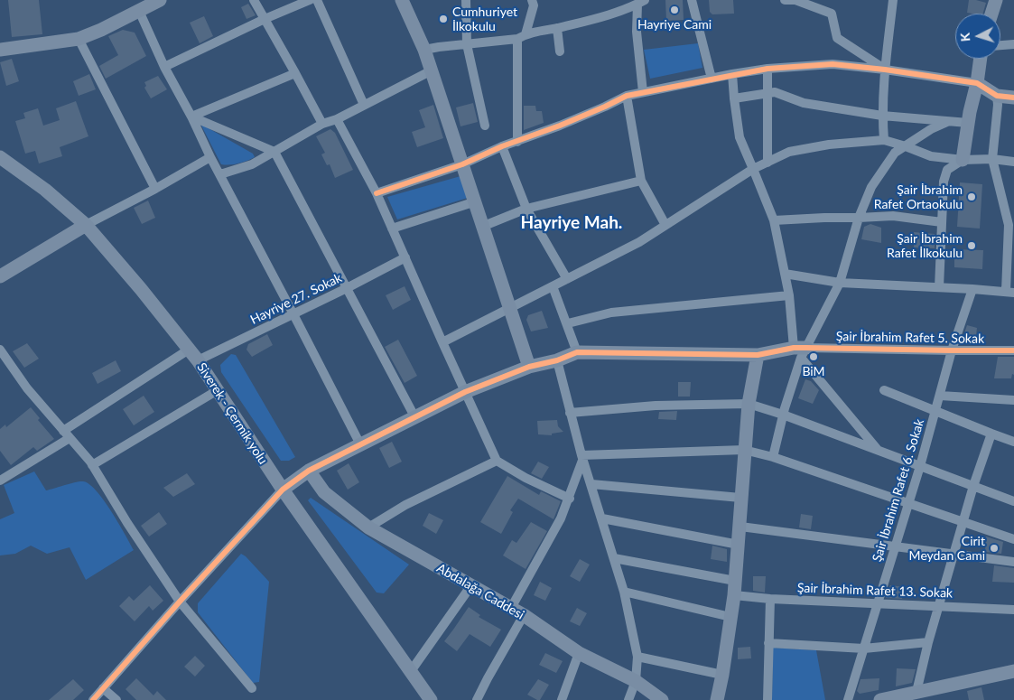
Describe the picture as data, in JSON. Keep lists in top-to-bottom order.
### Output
{
  "streets": {
    "street": [
      "Hayriye 27. Sokak",
      "Şair İbrahim Rafet 5. Sokak",
      "Siverek - Çermik yolu",
      "Şair İbrahim Rafet 6. Sokak",
      "Şair İbrahim Rafet 13. Sokak",
      "Abdalağa Caddesi"
    ]
  },
  "crossings": [
    ["Hayriye 27. Sokak", "Siverek - Çermik yolu"],
    ["Şair İbrahim Rafet 5. Sokak", "Şair İbrahim Rafet 6. Sokak"],
    ["Şair İbrahim Rafet 6. Sokak", "Şair İbrahim Rafet 13. Sokak"]
  ],
  "districts": ["Hayriye Mah."],
  "places": [
    "Hayriye Cami",
    "Cumhuriyet İlkokulu",
    "Şair İbrahim Rafet Ortaokulu",
    "Şair İbrahim Rafet İlkokulu",
    "BiM",
    "Cirit Meydan Cami"
  ],
  "north": "left"
}
